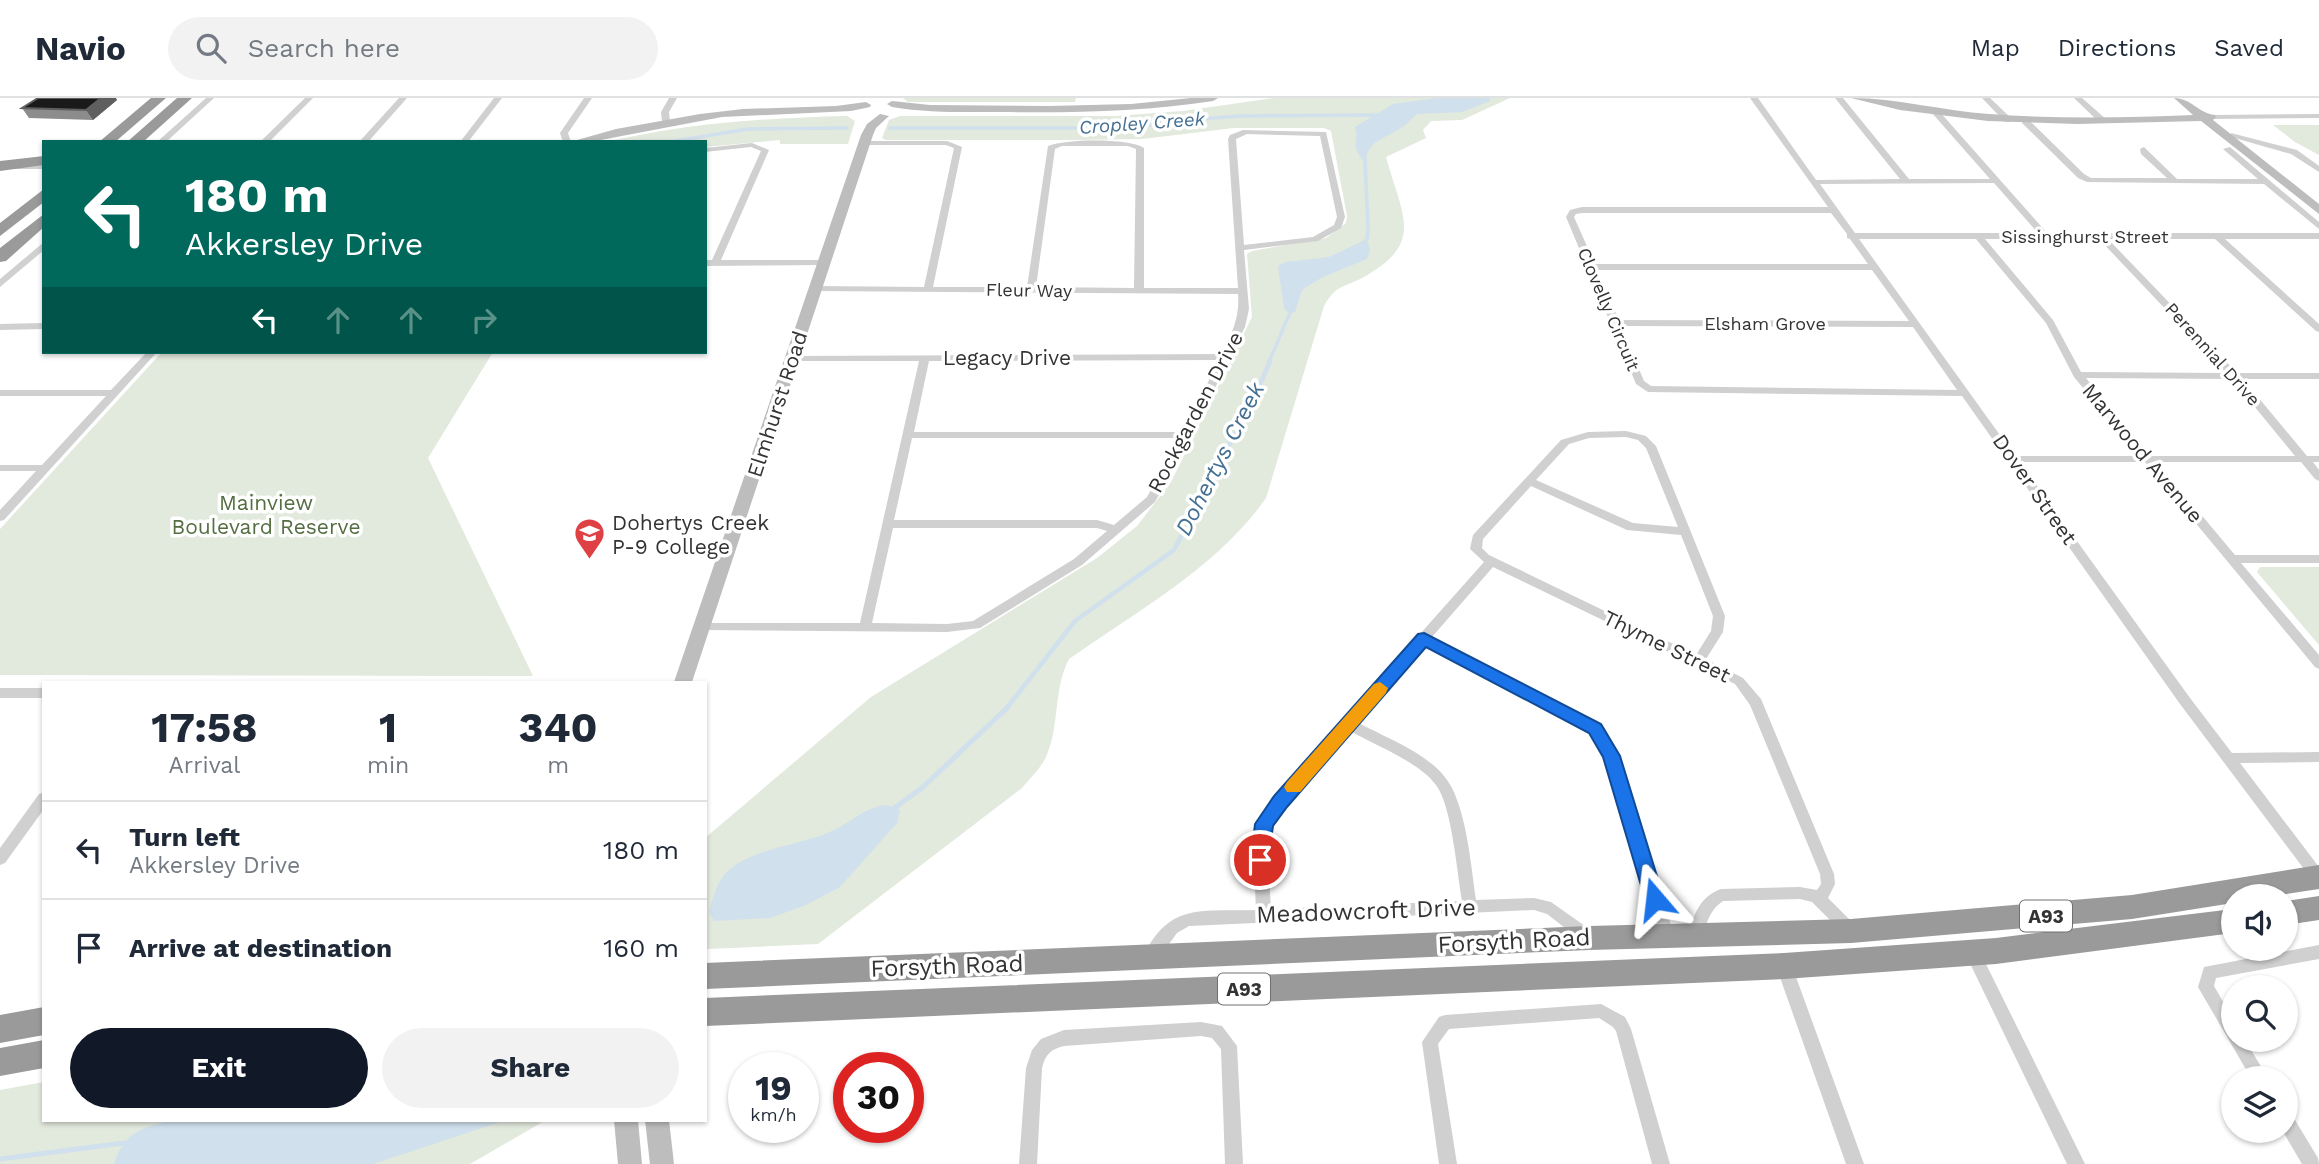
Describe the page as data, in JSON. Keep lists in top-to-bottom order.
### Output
{
  "streets": {
    "highway": ["A93", "Forsyth Road"],
    "street": [
      "Sissinghurst Street",
      "Fleur Way",
      "Clovelly Circuit",
      "Elsham Grove",
      "Perennial Drive",
      "Legacy Drive",
      "Elmhurst Road",
      "Rockgarden Drive",
      "Marwood Avenue",
      "Dover Street",
      "Thyme Street",
      "Meadowcroft Drive"
    ]
  },
  "crossings": [
    ["Sissinghurst Street", "Perennial Drive"],
    ["Sissinghurst Street", "Marwood Avenue"],
    ["Sissinghurst Street", "Dover Street"],
    ["Fleur Way", "Elmhurst Road"],
    ["Fleur Way", "Rockgarden Drive"],
    ["Clovelly Circuit", "Elsham Grove"],
    ["Clovelly Circuit", "Dover Street"],
    ["Elsham Grove", "Dover Street"],
    ["Legacy Drive", "Elmhurst Road"],
    ["Legacy Drive", "Rockgarden Drive"],
    ["Elmhurst Road", "Rockgarden Drive"],
    ["Dover Street", "Forsyth Road"],
    ["Meadowcroft Drive", "Forsyth Road"]
  ],
  "water": ["Cropley Creek", "Dohertys Creek"],
  "parks": ["Mainview Boulevard Reserve"],
  "places": {
    "school or university": ["Dohertys Creek P-9 College"]
  },
  "page": {
    "header": "Navio",
    "search": "Search here",
    "nav": ["Map", "Directions", "Saved"],
    "turn": ["180 m", "Akkersley Drive"],
    "eta": [
      "17:58",
      "Arrival",
      "1",
      "min",
      "340",
      "m"
    ],
    "list": [
      {
        "name": "Turn left",
        "note": "Akkersley Drive",
        "value": "180 m"
      },
      {
        "name": "Arrive at destination",
        "value": "160 m"
      }
    ],
    "buttons": ["Exit", "Share"],
    "speed": "19 km/h",
    "limit": "30"
  }
}
